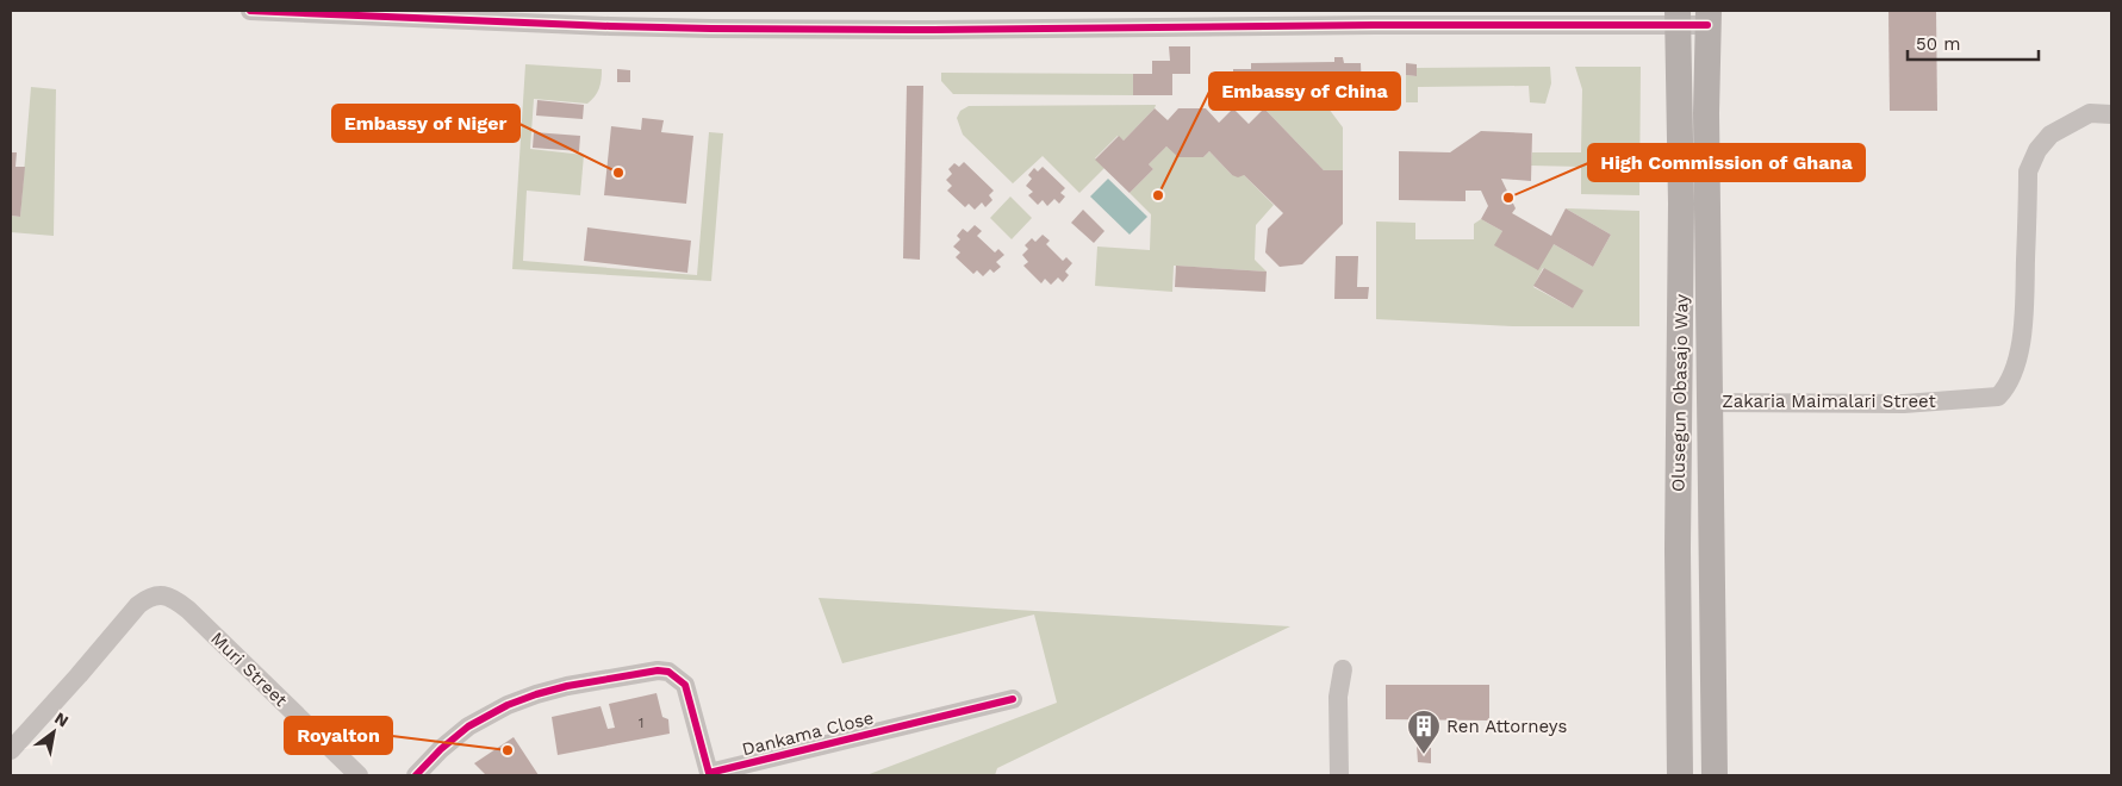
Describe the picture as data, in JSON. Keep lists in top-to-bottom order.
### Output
{
  "streets": {
    "main road": ["Olusegun Obasajo Way"],
    "street": ["Zakaria Maimalari Street", "Muri Street", "Dankama Close"]
  },
  "crossings": [
    ["Olusegun Obasajo Way", "Zakaria Maimalari Street"]
  ],
  "places": {
    "other": [
      "Embassy of Niger",
      "Embassy of China",
      "High Commission of Ghana",
      "Royalton"
    ],
    "building": ["Ren Attorneys"]
  },
  "house_numbers": ["1"],
  "scale_bar": "50 m",
  "north": "top right"
}
